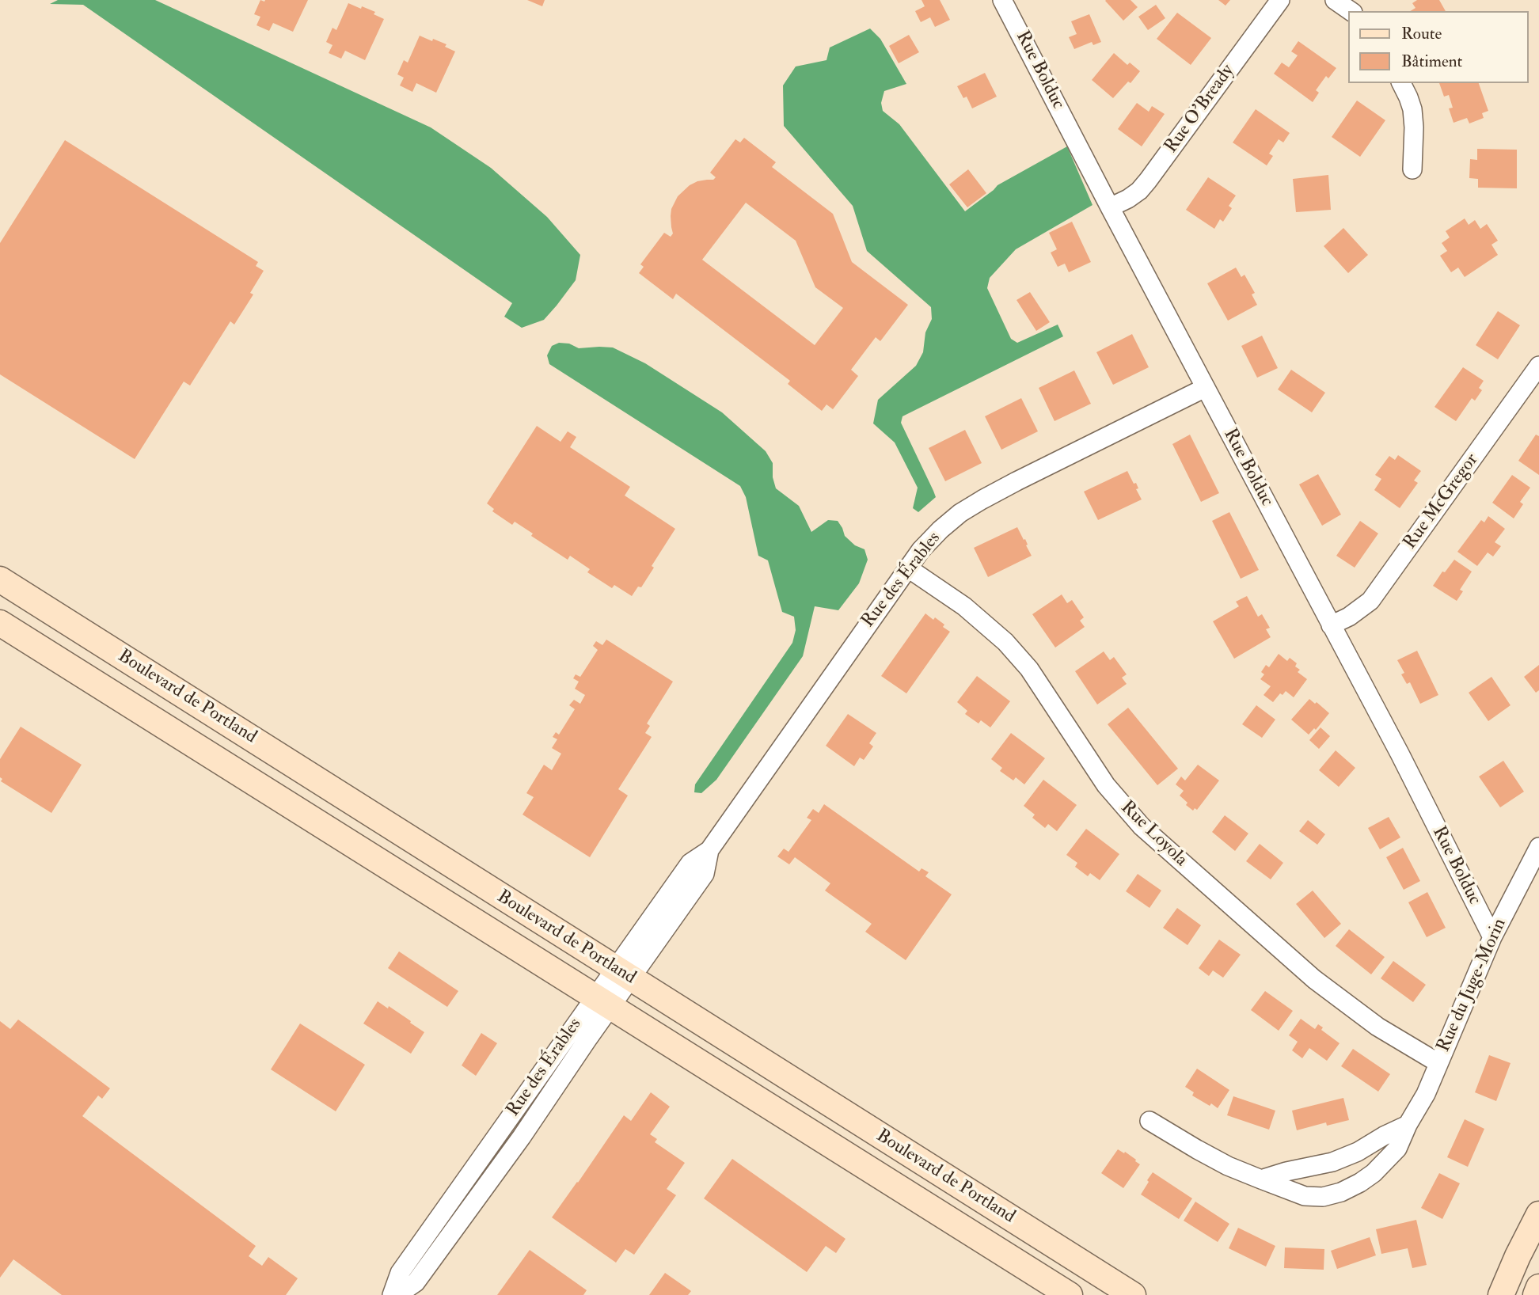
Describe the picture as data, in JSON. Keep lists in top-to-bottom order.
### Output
{
  "streets": {
    "main road": ["Boulevard de Portland"],
    "street": [
      "Rue Bolduc",
      "Rue O'Bready",
      "Rue McGregor",
      "Rue des Érables",
      "Rue Loyola",
      "Rue du Juge-Morin"
    ]
  },
  "crossings": [
    ["Rue Bolduc", "Rue O'Bready"],
    ["Rue Bolduc", "Rue McGregor"],
    ["Rue Bolduc", "Rue des Érables"],
    ["Rue Bolduc", "Rue du Juge-Morin"],
    ["Rue des Érables", "Boulevard de Portland"],
    ["Rue des Érables", "Rue Loyola"],
    ["Rue Loyola", "Rue du Juge-Morin"]
  ],
  "legend": ["Route", "Bâtiment"]
}
